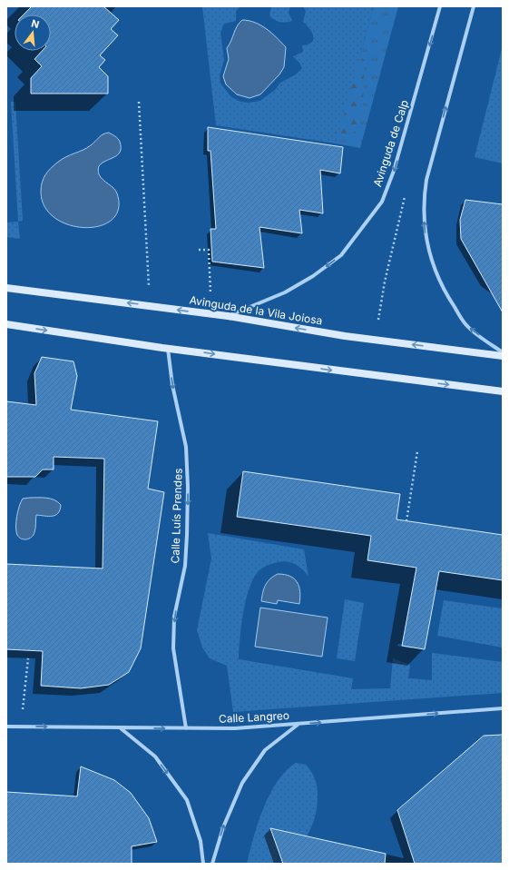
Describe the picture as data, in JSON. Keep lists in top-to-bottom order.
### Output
{
  "streets": {
    "main road": ["Avinguda de la Vila Joiosa"],
    "street": ["Avinguda de Calp", "Calle Luís Prendes", "Calle Langreo"]
  },
  "crossings": [
    ["Avinguda de Calp", "Avinguda de la Vila Joiosa"],
    ["Calle Luís Prendes", "Calle Langreo"]
  ],
  "one_way": ["Avinguda de Calp", "Calle Luís Prendes", "Calle Langreo"],
  "north": "top"
}
